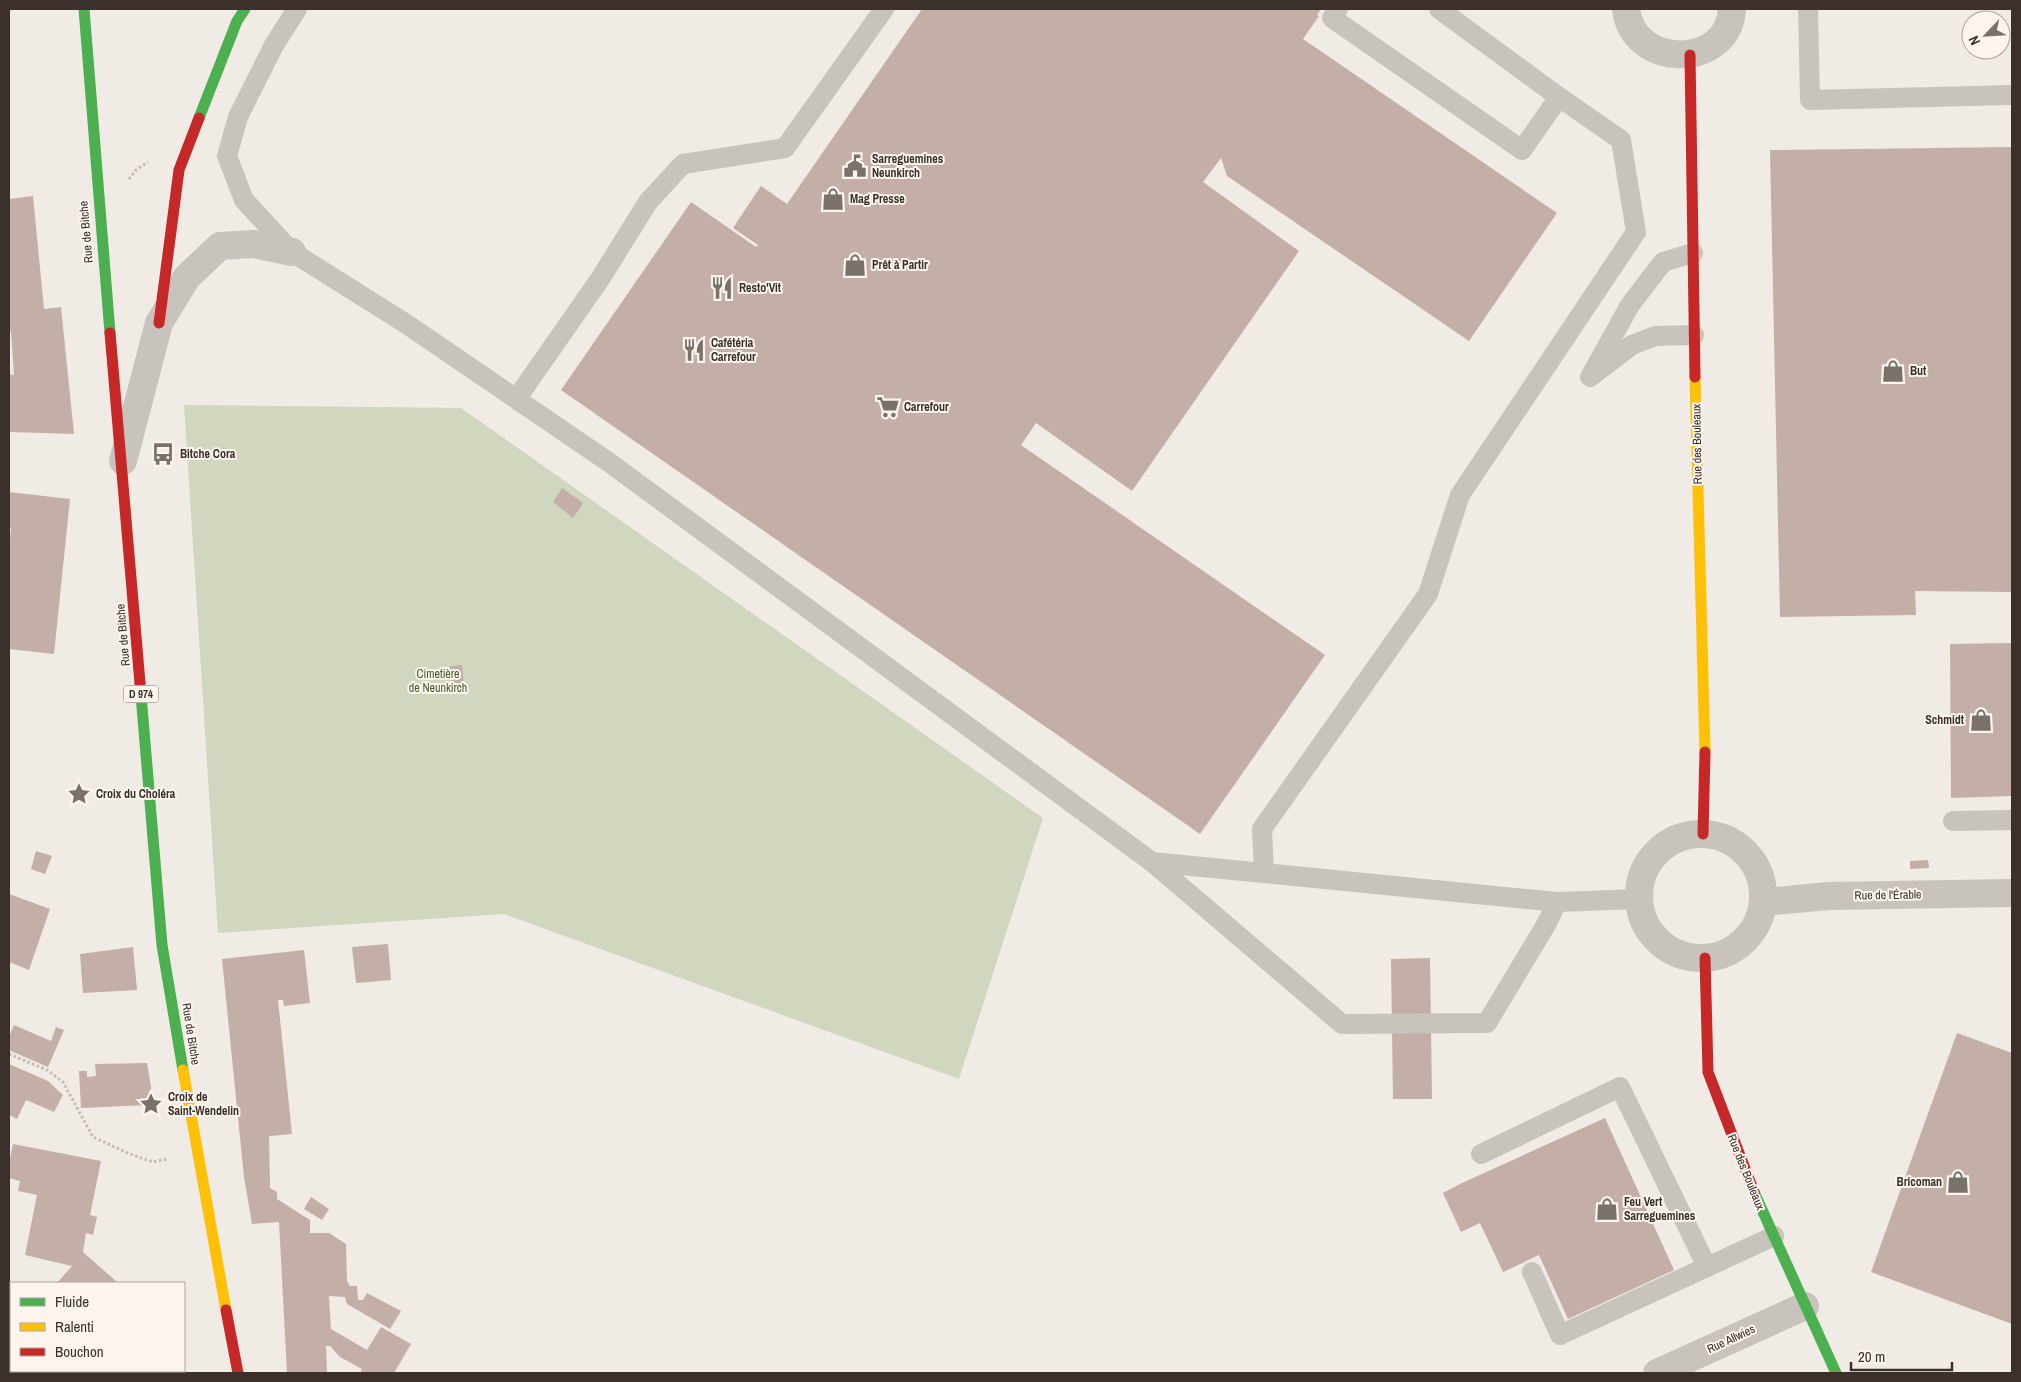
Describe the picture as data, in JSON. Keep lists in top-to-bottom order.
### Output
{
  "streets": {
    "street": [
      "Rue de Bitche",
      "Rue des Bouleaux",
      "D 974",
      "Rue de l'Érable",
      "Rue Allwies"
    ]
  },
  "crossings": [
    ["Rue des Bouleaux", "Rue de l'Érable"],
    ["Rue des Bouleaux", "Rue Allwies"]
  ],
  "parks": ["Cimetière de Neunkirch"],
  "places": {
    "public building": ["Sarreguemines Neunkirch"],
    "shop": [
      "Mag Presse",
      "Prêt à Partir",
      "But",
      "Schmidt",
      "Bricoman",
      "Feu Vert Sarreguemines"
    ],
    "restaurant": ["Resto'Vit", "Cafétéria Carrefour"],
    "supermarket": ["Carrefour"],
    "bus stop": ["Bitche Cora"],
    "place": ["Croix du Choléra", "Croix de Saint-Wendelin"]
  },
  "legend": ["Fluide", "Ralenti", "Bouchon"],
  "scale_bar": "20 m",
  "north": "bottom left"
}
